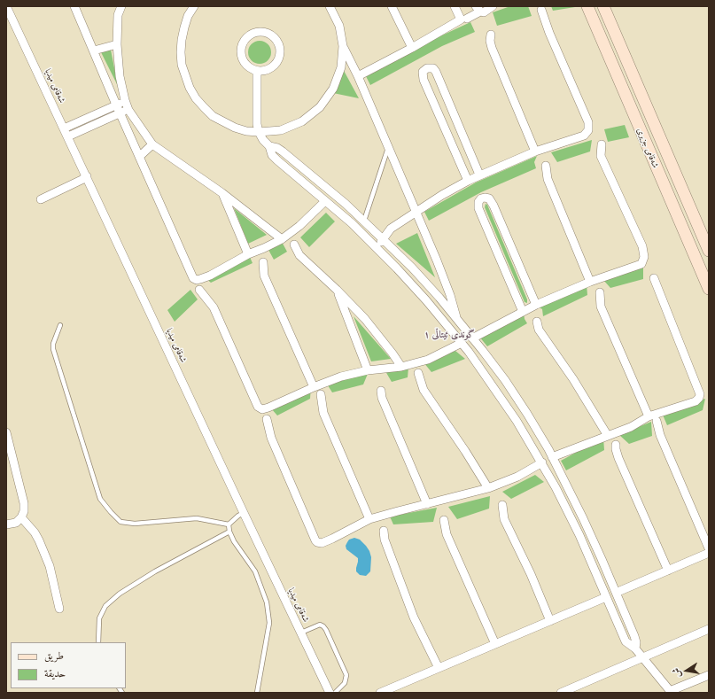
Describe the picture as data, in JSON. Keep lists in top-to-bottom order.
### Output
{
  "streets": {
    "street": ["شەقامی میدیا", "شەقامی جزیری"]
  },
  "districts": ["گوندی ئیتاڵی ١"],
  "legend": ["طريق", "حديقة"],
  "north": "left"
}
